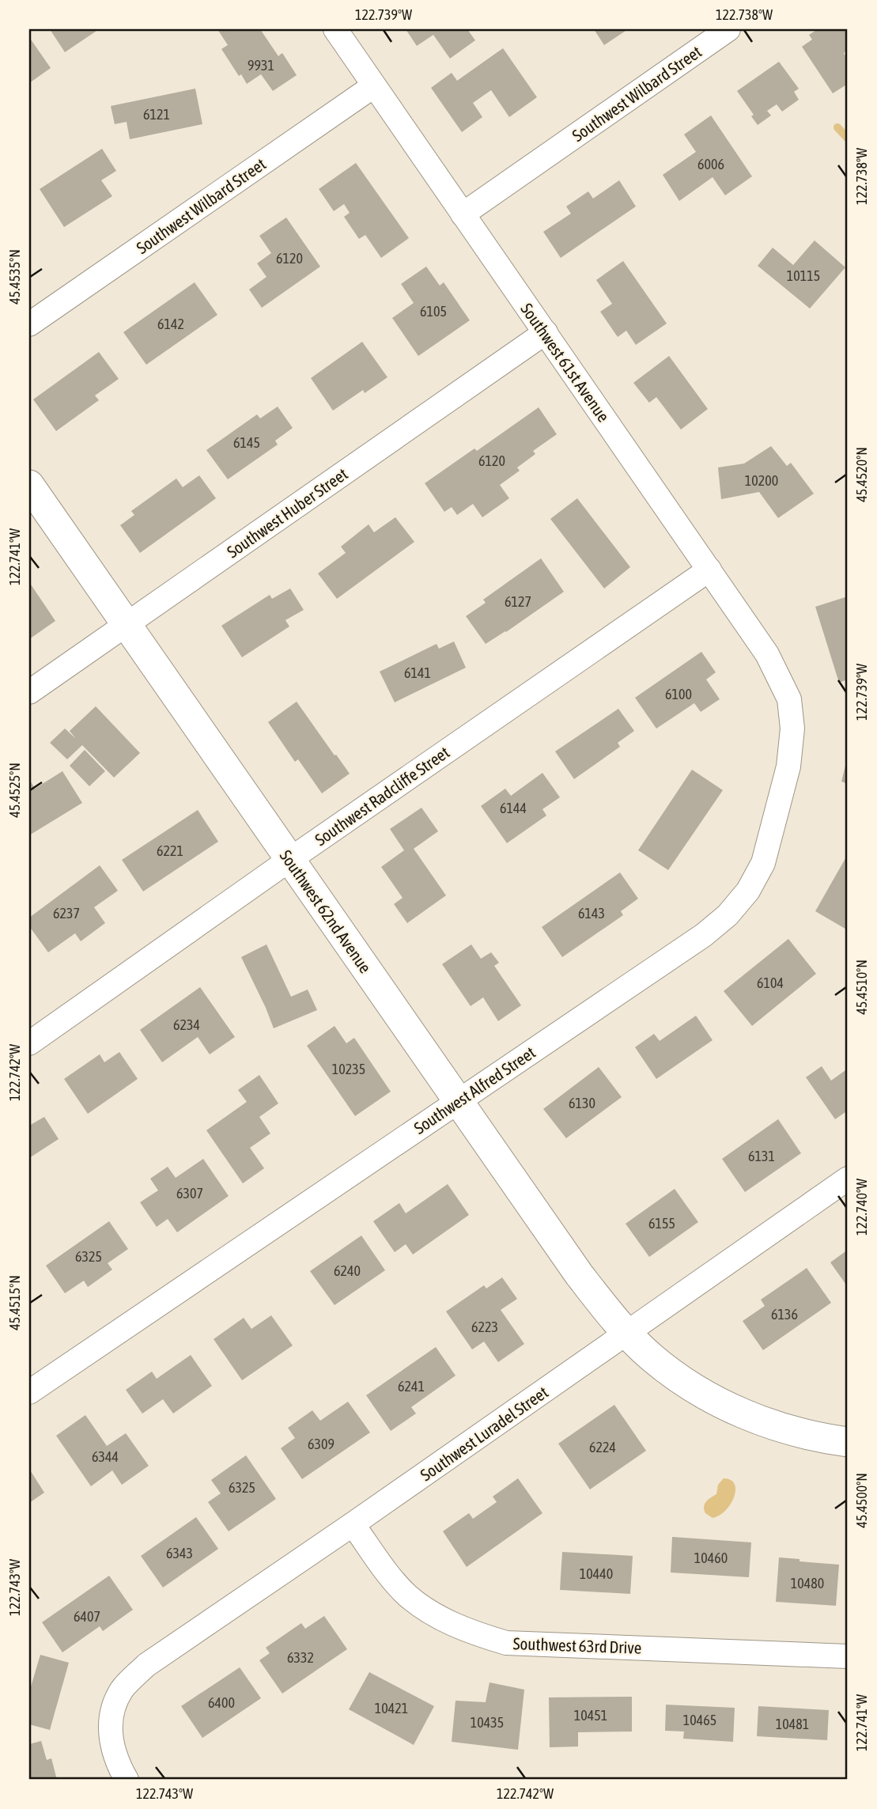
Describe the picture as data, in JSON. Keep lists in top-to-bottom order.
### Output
{
  "streets": {
    "street": [
      "Southwest Wilbard Street",
      "Southwest 61st Avenue",
      "Southwest Huber Street",
      "Southwest Radcliffe Street",
      "Southwest 62nd Avenue",
      "Southwest Alfred Street",
      "Southwest Luradel Street",
      "Southwest 63rd Drive"
    ]
  },
  "crossings": [
    ["Southwest Wilbard Street", "Southwest 61st Avenue"],
    ["Southwest 61st Avenue", "Southwest Huber Street"],
    ["Southwest 61st Avenue", "Southwest Radcliffe Street"],
    ["Southwest 61st Avenue", "Southwest Alfred Street"],
    ["Southwest Huber Street", "Southwest 62nd Avenue"],
    ["Southwest Radcliffe Street", "Southwest 62nd Avenue"],
    ["Southwest 62nd Avenue", "Southwest Alfred Street"],
    ["Southwest 62nd Avenue", "Southwest Luradel Street"],
    ["Southwest Luradel Street", "Southwest 63rd Drive"]
  ],
  "house_numbers": [
    "9931",
    "6121",
    "6006",
    "6120",
    "10115",
    "6105",
    "6142",
    "6145",
    "6120",
    "10200",
    "6127",
    "6141",
    "6100",
    "6144",
    "6221",
    "6237",
    "6143",
    "6104",
    "6234",
    "10235",
    "6130",
    "6131",
    "6307",
    "6155",
    "6325",
    "6240",
    "6136",
    "6223",
    "6241",
    "6309",
    "6224",
    "6344",
    "6325",
    "6343",
    "10460",
    "10440",
    "10480",
    "6407",
    "6332",
    "6400",
    "10421",
    "10451",
    "10465",
    "10435",
    "10481"
  ],
  "coordinates": [
    "122.739°W",
    "122.738°W",
    "45.4535°N",
    "45.4520°N",
    "122.741°W",
    "45.4525°N",
    "45.4510°N",
    "122.742°W",
    "122.740°W",
    "45.4515°N",
    "45.4500°N",
    "122.743°W"
  ]
}
